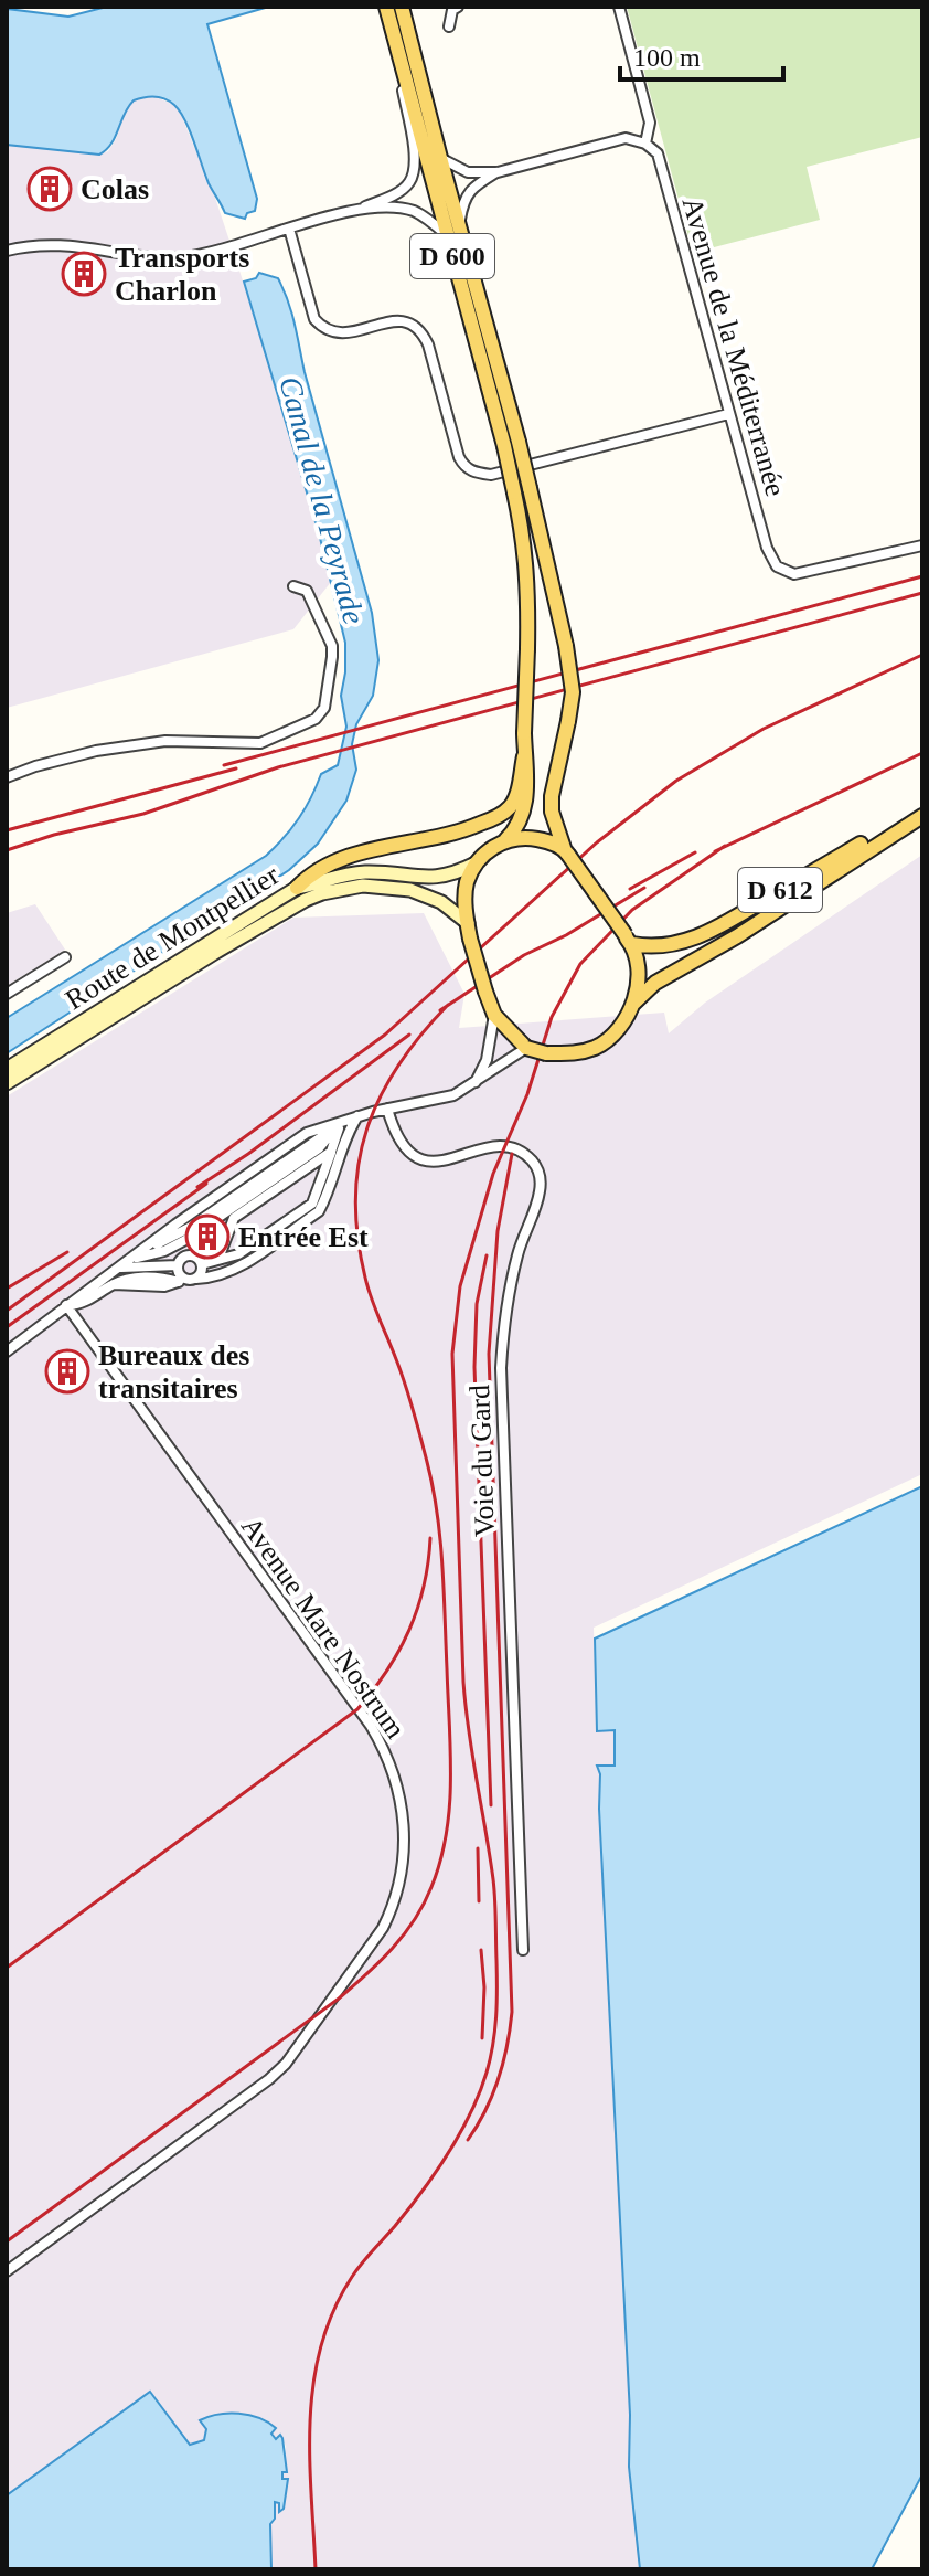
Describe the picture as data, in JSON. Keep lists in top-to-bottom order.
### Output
{
  "streets": {
    "main road": ["D 600", "D 612", "Route de Montpellier"],
    "street": ["Avenue de la Méditerranée", "Voie du Gard", "Avenue Mare Nostrum"]
  },
  "crossings": [
    ["D 600", "D 612"],
    ["D 600", "Route de Montpellier"],
    ["D 612", "Route de Montpellier"]
  ],
  "water": ["Canal de la Peyrade"],
  "places": {
    "building": [
      "Colas",
      "Transports Charlon",
      "Entrée Est",
      "Bureaux des transitaires"
    ]
  },
  "scale_bar": "100 m"
}
